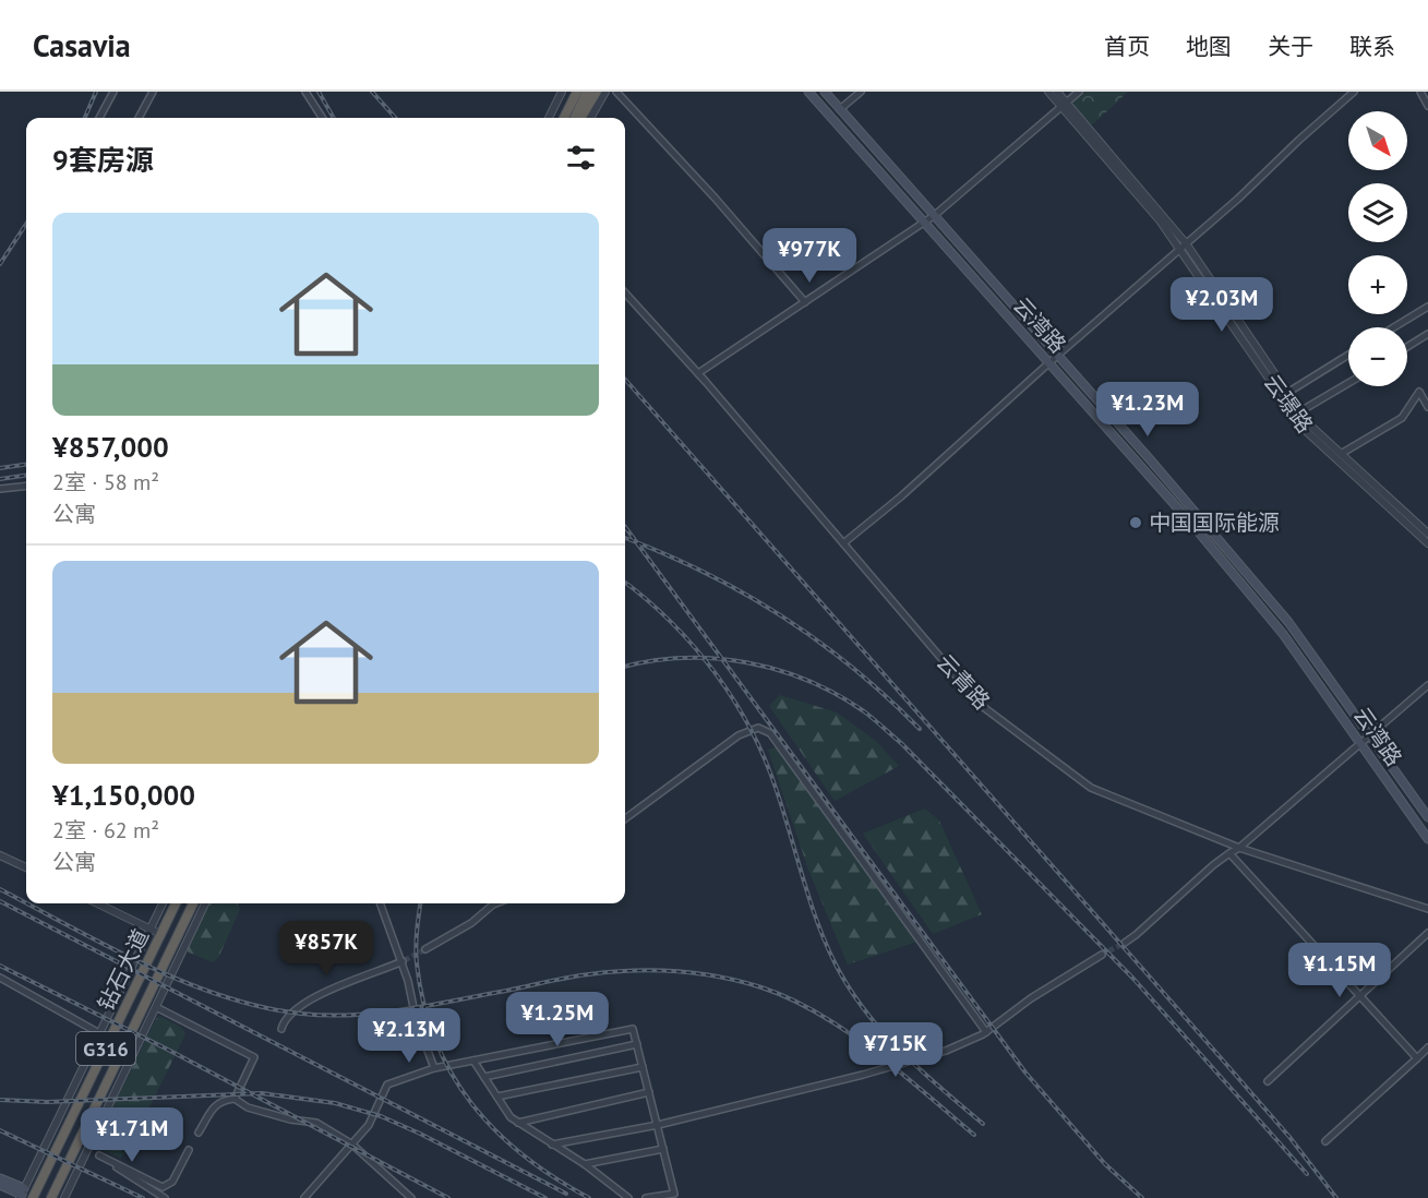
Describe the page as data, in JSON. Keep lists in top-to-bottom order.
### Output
{
  "streets": {
    "highway": ["钻石大道", "G316"],
    "main road": ["云湾路"],
    "street": ["云璟路", "云青路"]
  },
  "places": ["中国国际能源"],
  "north": "bottom right",
  "page": {
    "header": "Casavia",
    "nav": [
      "首页",
      "地图",
      "关于",
      "联系"
    ],
    "map_buttons": ["+", "−"],
    "heading": "9套房源",
    "list": [
      {
        "name": "¥857,000",
        "note": "2室 · 58 m² · 公寓"
      },
      {
        "name": "¥1,150,000",
        "note": "2室 · 62 m² · 公寓"
      }
    ],
    "price": [
      "¥977K",
      "¥2.03M",
      "¥1.23M",
      "¥857K",
      "¥1.15M",
      "¥1.25M",
      "¥2.13M",
      "¥715K",
      "¥1.71M"
    ]
  }
}
